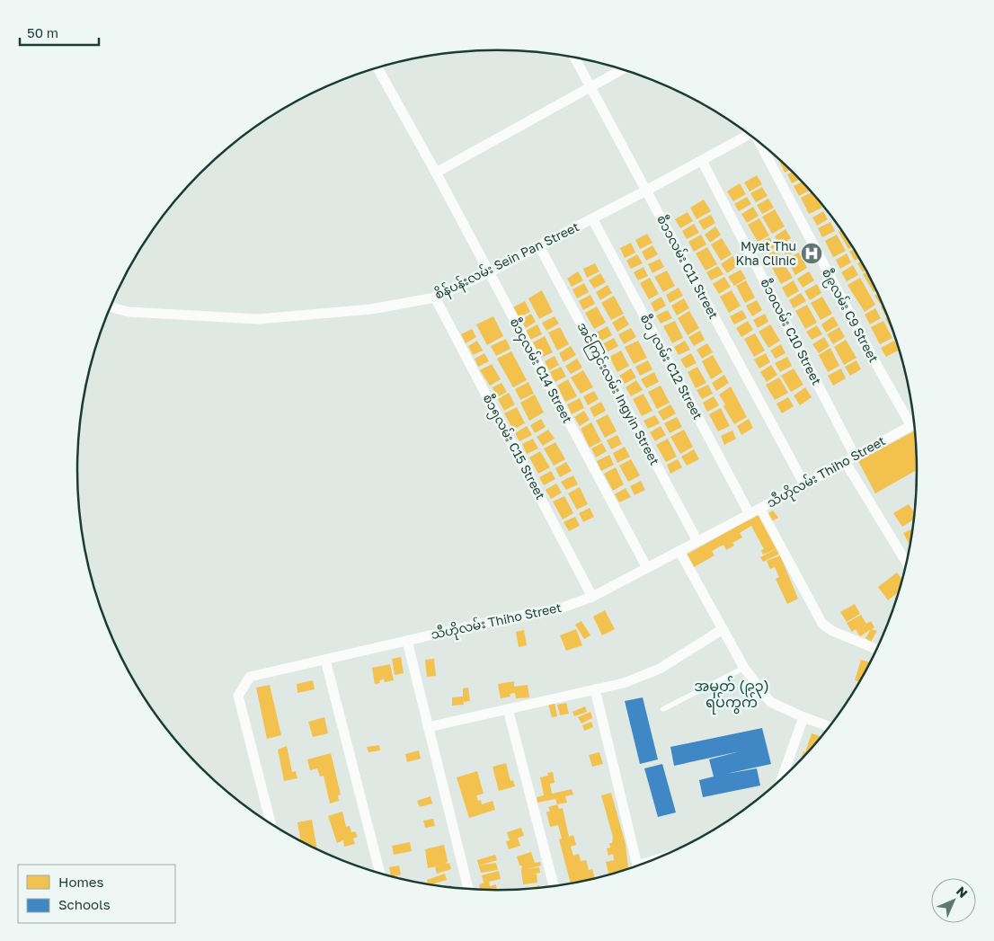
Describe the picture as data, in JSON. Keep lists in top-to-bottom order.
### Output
{
  "streets": {
    "street": [
      "စိန်ပန်းလမ်း Sein Pan Street",
      "စီ၁၁လမ်း C11 Street",
      "စီ၉လမ်း C9 Street",
      "စီ၁၀လမ်း C10 Street",
      "စီ၁၂လမ်း C12 Street",
      "စီ၁၄လမ်း C14 Street",
      "အင်ကြင်းလမ်း Ingyin Street",
      "စီ၁၅လမ်း C15 Street",
      "သီဟိုလမ်း Thiho Street"
    ]
  },
  "crossings": [
    ["စိန်ပန်းလမ်း Sein Pan Street", "စီ၁၁လမ်း C11 Street"],
    ["စိန်ပန်းလမ်း Sein Pan Street", "စီ၁၀လမ်း C10 Street"],
    ["စိန်ပန်းလမ်း Sein Pan Street", "စီ၁၂လမ်း C12 Street"],
    ["စိန်ပန်းလမ်း Sein Pan Street", "စီ၁၄လမ်း C14 Street"],
    ["စိန်ပန်းလမ်း Sein Pan Street", "အင်ကြင်းလမ်း Ingyin Street"],
    ["စိန်ပန်းလမ်း Sein Pan Street", "စီ၁၅လမ်း C15 Street"],
    ["စီ၁၁လမ်း C11 Street", "သီဟိုလမ်း Thiho Street"],
    ["စီ၁၀လမ်း C10 Street", "သီဟိုလမ်း Thiho Street"],
    ["စီ၁၂လမ်း C12 Street", "သီဟိုလမ်း Thiho Street"],
    ["စီ၁၄လမ်း C14 Street", "သီဟိုလမ်း Thiho Street"],
    ["အင်ကြင်းလမ်း Ingyin Street", "သီဟိုလမ်း Thiho Street"],
    ["စီ၁၅လမ်း C15 Street", "သီဟိုလမ်း Thiho Street"]
  ],
  "districts": ["အမှတ် (၉၃) ရပ်ကွက်"],
  "places": {
    "hospital": ["Myat Thu Kha Clinic"]
  },
  "legend": ["Homes", "Schools"],
  "scale_bar": "50 m",
  "north": "top right"
}
